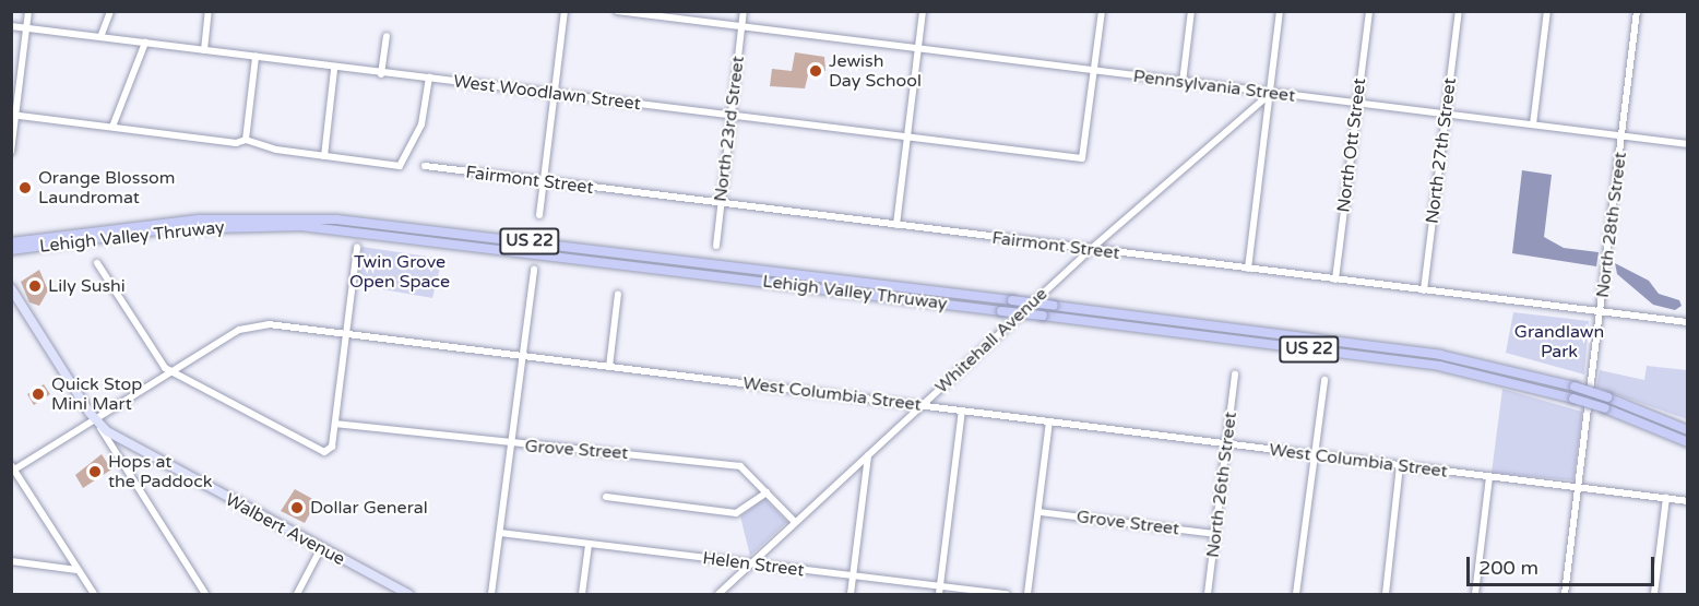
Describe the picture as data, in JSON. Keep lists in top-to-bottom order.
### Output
{
  "streets": {
    "highway": ["Lehigh Valley Thruway", "US 22"],
    "main road": ["Walbert Avenue"],
    "street": [
      "Pennsylvania Street",
      "West Woodlawn Street",
      "North 23rd Street",
      "North Ott Street",
      "North 27th Street",
      "Fairmont Street",
      "North 28th Street",
      "Whitehall Avenue",
      "West Columbia Street",
      "Grove Street",
      "North 26th Street",
      "Helen Street"
    ]
  },
  "crossings": [
    ["Pennsylvania Street", "West Woodlawn Street"],
    ["Pennsylvania Street", "North 23rd Street"],
    ["Pennsylvania Street", "North Ott Street"],
    ["Pennsylvania Street", "North 27th Street"],
    ["Pennsylvania Street", "North 28th Street"],
    ["Pennsylvania Street", "Whitehall Avenue"],
    ["West Woodlawn Street", "North 23rd Street"],
    ["North 23rd Street", "Fairmont Street"],
    ["North Ott Street", "Fairmont Street"],
    ["North 27th Street", "Fairmont Street"],
    ["Fairmont Street", "North 28th Street"],
    ["Fairmont Street", "Whitehall Avenue"],
    ["North 28th Street", "West Columbia Street"],
    ["Whitehall Avenue", "West Columbia Street"],
    ["Whitehall Avenue", "Grove Street"],
    ["Whitehall Avenue", "Helen Street"],
    ["West Columbia Street", "North 26th Street"],
    ["West Columbia Street", "Walbert Avenue"],
    ["Grove Street", "North 26th Street"]
  ],
  "parks": ["Twin Grove Open Space", "Grandlawn Park"],
  "places": [
    "Jewish Day School",
    "Orange Blossom Laundromat",
    "Lily Sushi",
    "Quick Stop Mini Mart",
    "Hops at the Paddock",
    "Dollar General"
  ],
  "scale_bar": "200 m"
}
